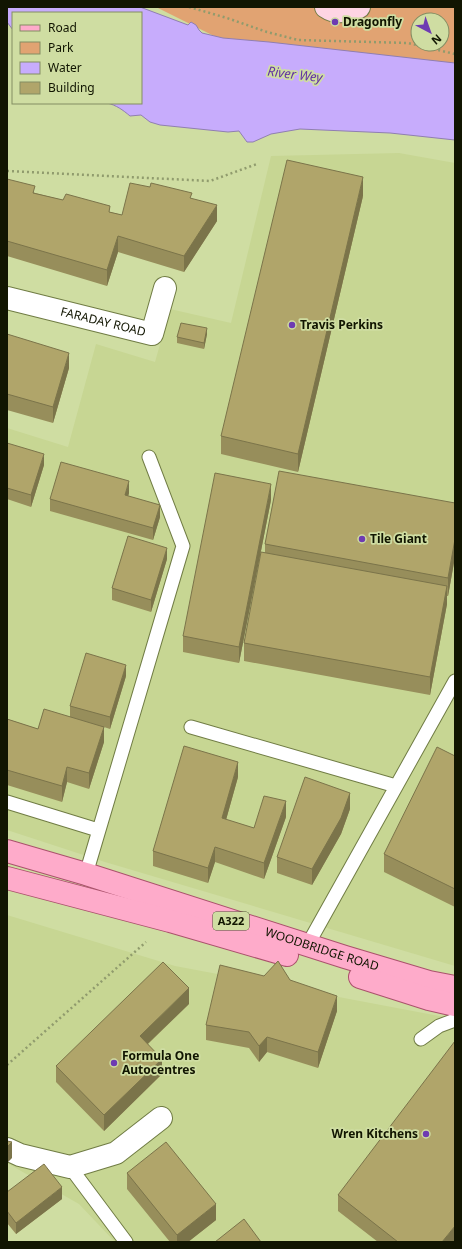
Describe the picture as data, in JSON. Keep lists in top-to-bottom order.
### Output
{
  "streets": {
    "main road": ["A322", "WOODBRIDGE ROAD"],
    "street": ["FARADAY ROAD"]
  },
  "water": ["River Wey"],
  "places": [
    "Dragonfly",
    "Travis Perkins",
    "Tile Giant",
    "Formula One Autocentres",
    "Wren Kitchens"
  ],
  "legend": [
    "Road",
    "Park",
    "Water",
    "Building"
  ],
  "north": "bottom right"
}
